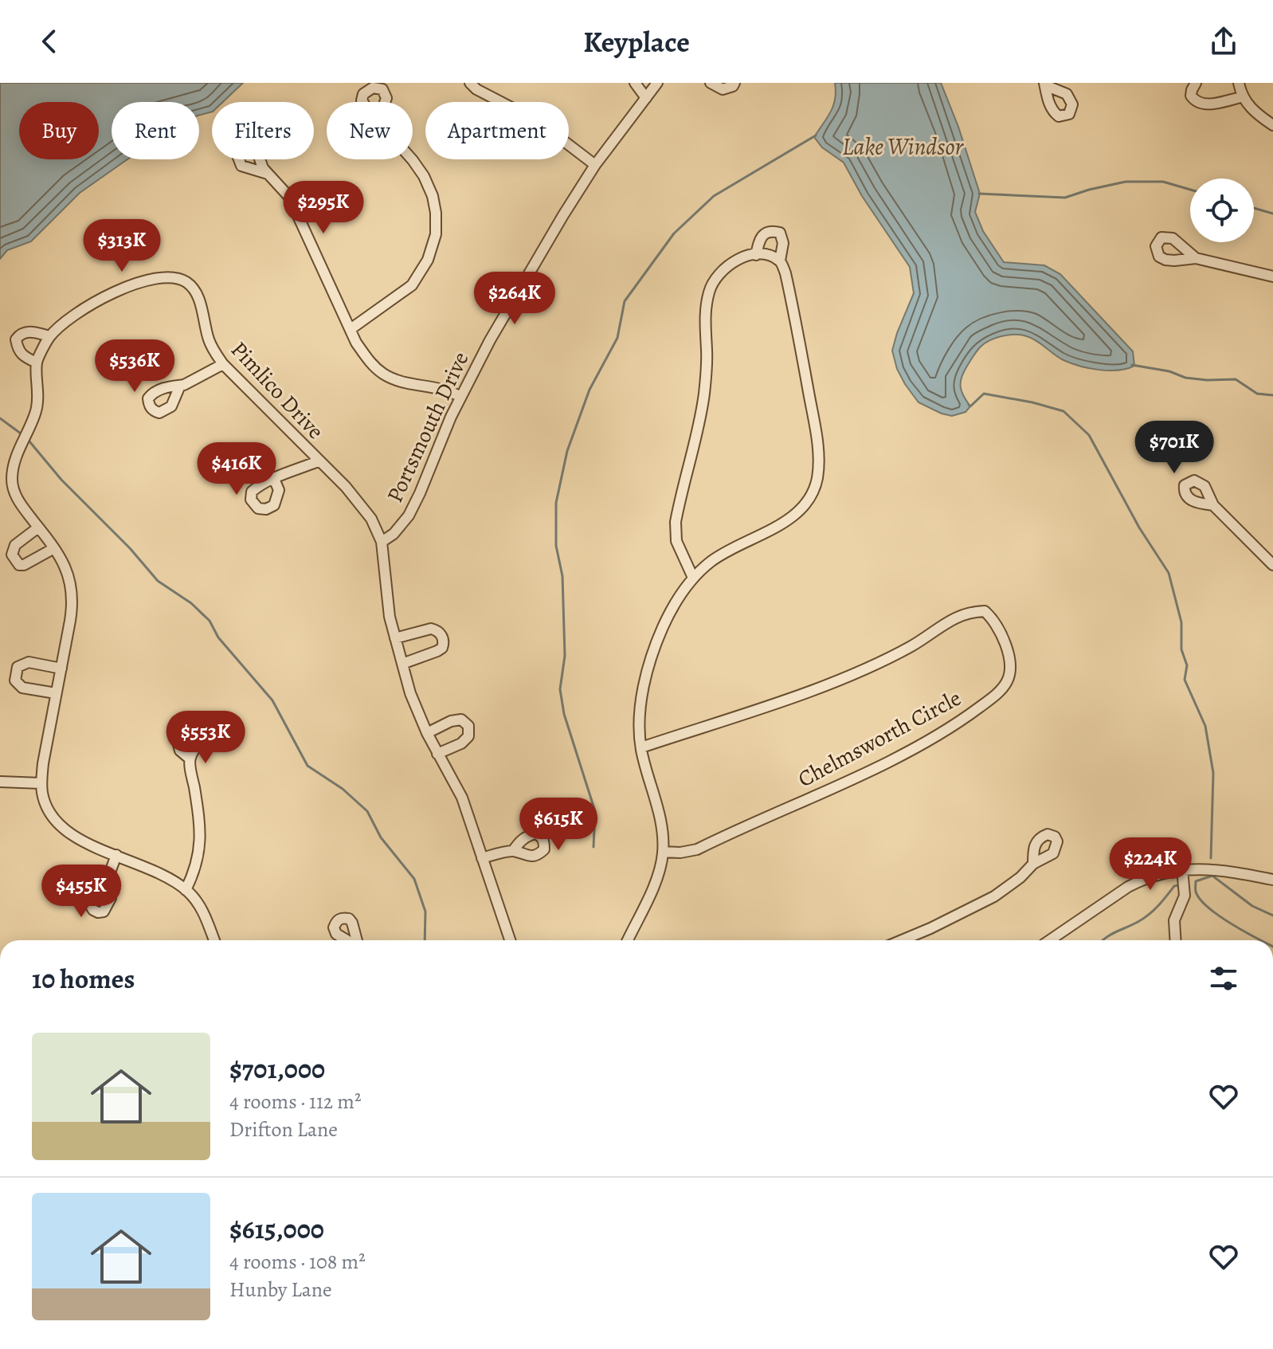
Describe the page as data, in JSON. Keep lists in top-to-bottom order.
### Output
{
  "streets": {
    "street": ["Pimlico Drive", "Portsmouth Drive", "Chelmsworth Circle"]
  },
  "crossings": [
    ["Pimlico Drive", "Portsmouth Drive"]
  ],
  "water": ["Lake Windsor"],
  "page": {
    "header": "Keyplace",
    "chip": [
      "Buy",
      "Rent",
      "Filters",
      "New",
      "Apartment"
    ],
    "price": [
      "$295K",
      "$313K",
      "$264K",
      "$536K",
      "$701K",
      "$416K",
      "$553K",
      "$615K",
      "$224K",
      "$455K"
    ],
    "heading": "10 homes",
    "list": [
      {
        "name": "$701,000",
        "note": "4 rooms · 112 m² · Drifton Lane"
      },
      {
        "name": "$615,000",
        "note": "4 rooms · 108 m² · Hunby Lane"
      }
    ]
  }
}
